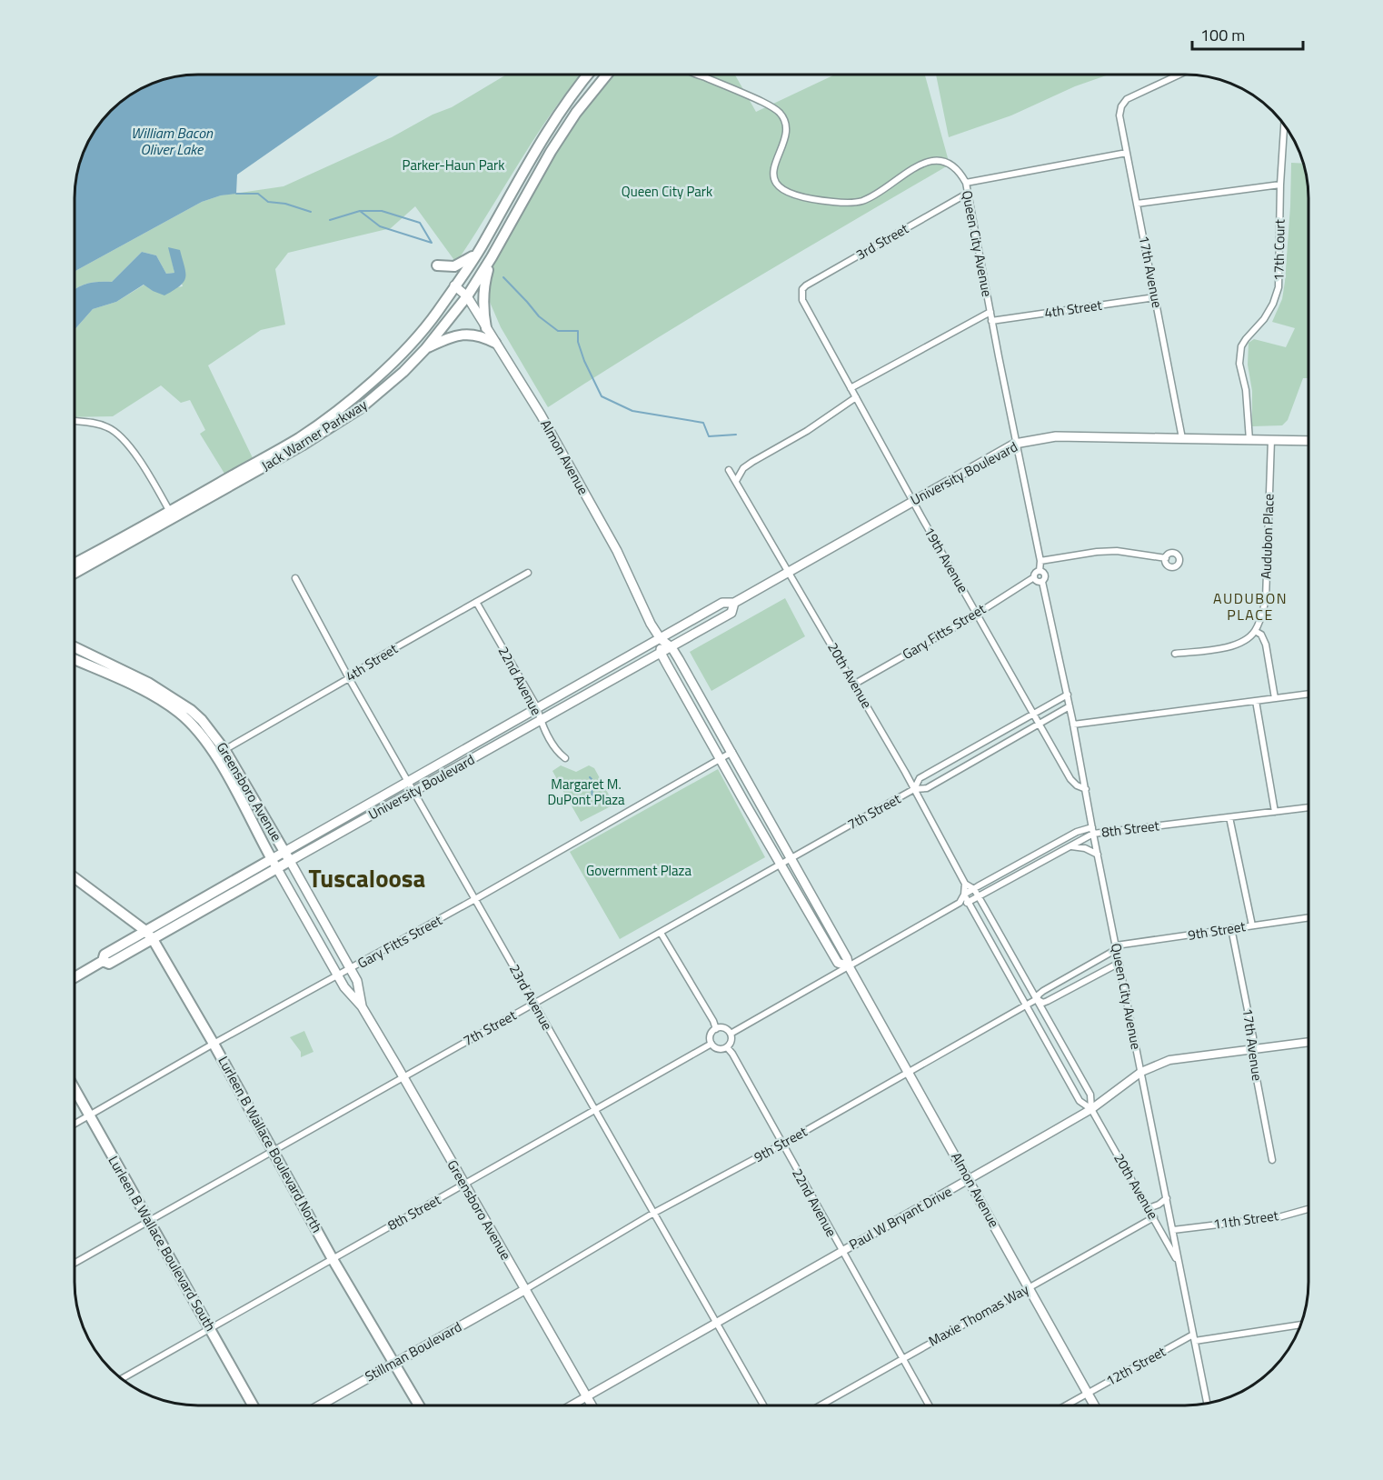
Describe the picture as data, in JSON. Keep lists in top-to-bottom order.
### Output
{
  "streets": {
    "main road": [
      "Jack Warner Parkway",
      "Almon Avenue",
      "University Boulevard",
      "Greensboro Avenue",
      "Lurleen B Wallace Boulevard North",
      "Lurleen B Wallace Boulevard South",
      "Stillman Boulevard"
    ],
    "street": [
      "3rd Street",
      "Queen City Avenue",
      "17th Court",
      "17th Avenue",
      "4th Street",
      "Audubon Place",
      "19th Avenue",
      "Gary Fitts Street",
      "20th Avenue",
      "22nd Avenue",
      "7th Street",
      "8th Street",
      "9th Street",
      "23rd Avenue",
      "Paul W Bryant Drive",
      "11th Street",
      "Maxie Thomas Way",
      "12th Street"
    ]
  },
  "crossings": [
    ["3rd Street", "Queen City Avenue"],
    ["3rd Street", "19th Avenue"],
    ["Queen City Avenue", "4th Street"],
    ["Queen City Avenue", "University Boulevard"],
    ["Queen City Avenue", "19th Avenue"],
    ["Queen City Avenue", "Gary Fitts Street"],
    ["Queen City Avenue", "20th Avenue"],
    ["Queen City Avenue", "7th Street"],
    ["Queen City Avenue", "8th Street"],
    ["Queen City Avenue", "9th Street"],
    ["Queen City Avenue", "Paul W Bryant Drive"],
    ["Queen City Avenue", "11th Street"],
    ["Queen City Avenue", "12th Street"],
    ["17th Court", "University Boulevard"],
    ["17th Avenue", "4th Street"],
    ["17th Avenue", "University Boulevard"],
    ["17th Avenue", "9th Street"],
    ["17th Avenue", "Paul W Bryant Drive"],
    ["4th Street", "22nd Avenue"],
    ["4th Street", "Greensboro Avenue"],
    ["4th Street", "23rd Avenue"],
    ["Jack Warner Parkway", "Almon Avenue"],
    ["Almon Avenue", "University Boulevard"],
    ["Almon Avenue", "Gary Fitts Street"],
    ["Almon Avenue", "7th Street"],
    ["Almon Avenue", "8th Street"],
    ["Almon Avenue", "9th Street"],
    ["Almon Avenue", "Paul W Bryant Drive"],
    ["Almon Avenue", "Maxie Thomas Way"],
    ["Almon Avenue", "12th Street"],
    ["University Boulevard", "Audubon Place"],
    ["University Boulevard", "19th Avenue"],
    ["University Boulevard", "20th Avenue"],
    ["University Boulevard", "22nd Avenue"],
    ["University Boulevard", "Greensboro Avenue"],
    ["University Boulevard", "23rd Avenue"],
    ["University Boulevard", "Lurleen B Wallace Boulevard North"],
    ["19th Avenue", "Gary Fitts Street"],
    ["19th Avenue", "7th Street"],
    ["Gary Fitts Street", "20th Avenue"],
    ["Gary Fitts Street", "Greensboro Avenue"],
    ["Gary Fitts Street", "23rd Avenue"],
    ["Gary Fitts Street", "Lurleen B Wallace Boulevard North"],
    ["Gary Fitts Street", "Lurleen B Wallace Boulevard South"],
    ["20th Avenue", "7th Street"],
    ["20th Avenue", "8th Street"],
    ["20th Avenue", "9th Street"],
    ["20th Avenue", "Paul W Bryant Drive"],
    ["20th Avenue", "Maxie Thomas Way"],
    ["22nd Avenue", "8th Street"],
    ["22nd Avenue", "9th Street"],
    ["22nd Avenue", "Paul W Bryant Drive"],
    ["22nd Avenue", "Maxie Thomas Way"],
    ["Greensboro Avenue", "7th Street"],
    ["Greensboro Avenue", "8th Street"],
    ["Greensboro Avenue", "9th Street"],
    ["Greensboro Avenue", "Paul W Bryant Drive"],
    ["Greensboro Avenue", "Stillman Boulevard"],
    ["7th Street", "23rd Avenue"],
    ["7th Street", "Lurleen B Wallace Boulevard North"],
    ["7th Street", "Lurleen B Wallace Boulevard South"],
    ["8th Street", "23rd Avenue"],
    ["8th Street", "Lurleen B Wallace Boulevard North"],
    ["8th Street", "Lurleen B Wallace Boulevard South"],
    ["9th Street", "23rd Avenue"],
    ["9th Street", "Stillman Boulevard"],
    ["23rd Avenue", "Paul W Bryant Drive"],
    ["Lurleen B Wallace Boulevard North", "Stillman Boulevard"]
  ],
  "districts": ["AUDUBON PLACE", "Tuscaloosa"],
  "water": ["William Bacon Oliver Lake"],
  "parks": [
    "Parker-Haun Park",
    "Queen City Park",
    "Margaret M. DuPont Plaza",
    "Government Plaza"
  ],
  "scale_bar": "100 m"
}
